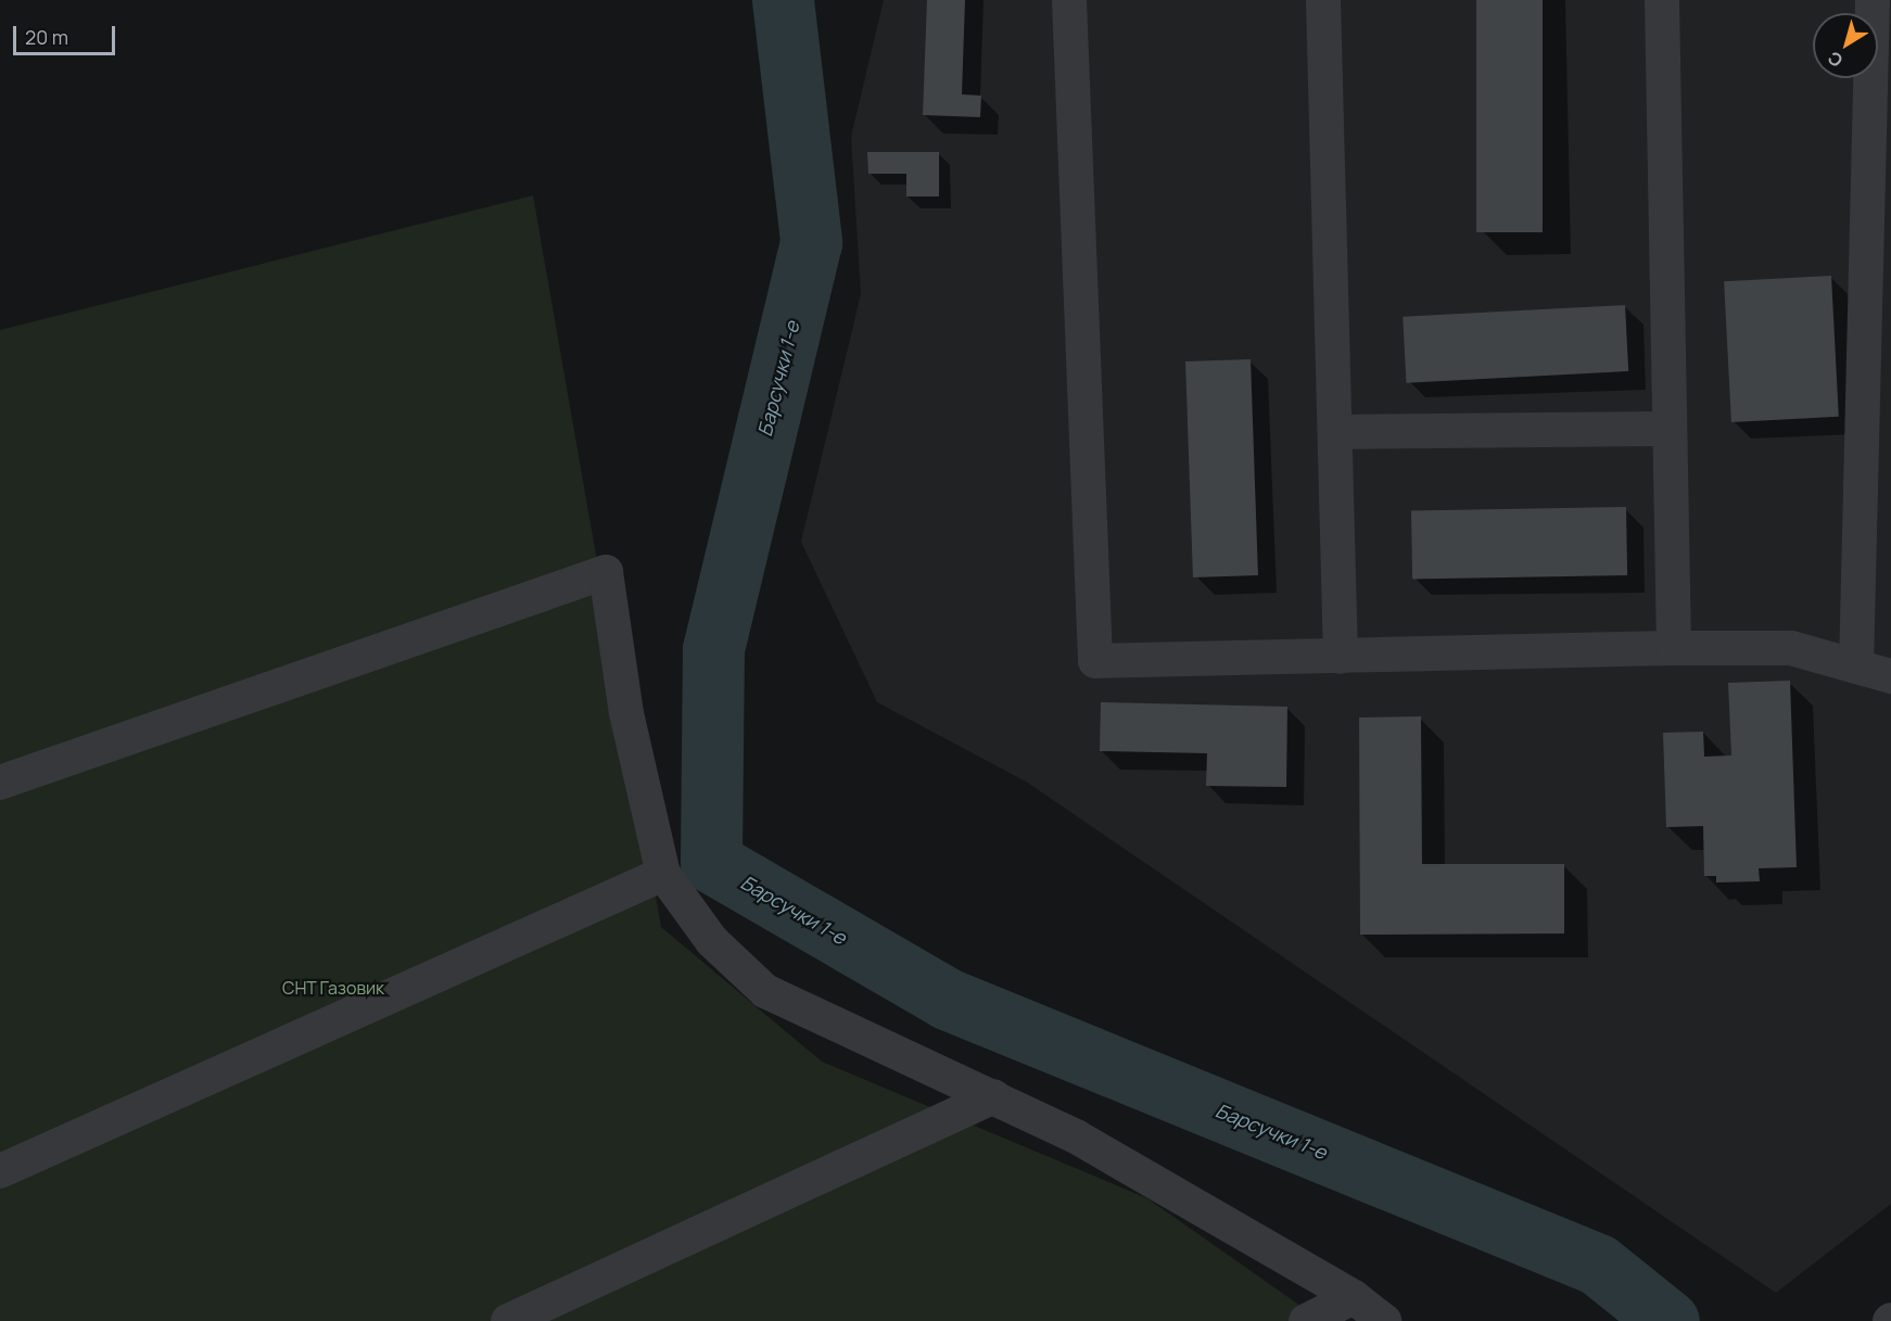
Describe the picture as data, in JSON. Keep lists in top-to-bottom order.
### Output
{
  "water": ["Барсучки 1-е"],
  "parks": ["СНТ Газовик"],
  "scale_bar": "20 m",
  "north": "bottom left"
}
